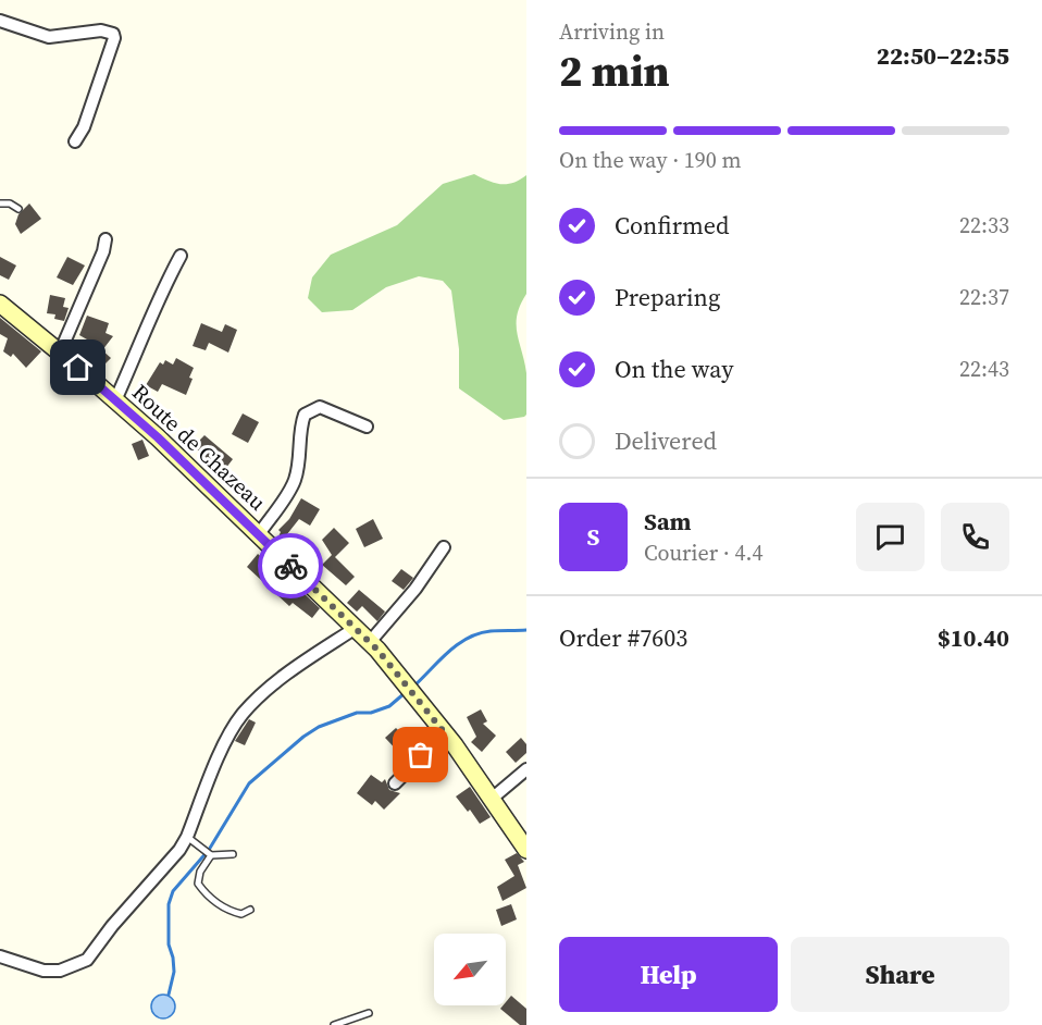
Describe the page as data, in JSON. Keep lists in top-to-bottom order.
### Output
{
  "streets": {
    "main road": ["Route de Chazeau"]
  },
  "north": "bottom left",
  "page": {
    "heading": ["2 min", "Arriving in", "22:50–22:55"],
    "panel": [
      "Sam",
      "Courier · 4.4",
      "Order #7603",
      "$10.40"
    ],
    "bar": "On the way · 190 m",
    "list": [
      ["Confirmed", "22:33"],
      ["Preparing", "22:37"],
      ["On the way", "22:43"],
      "Delivered"
    ],
    "round": "S",
    "buttons": ["Help", "Share"]
  }
}
